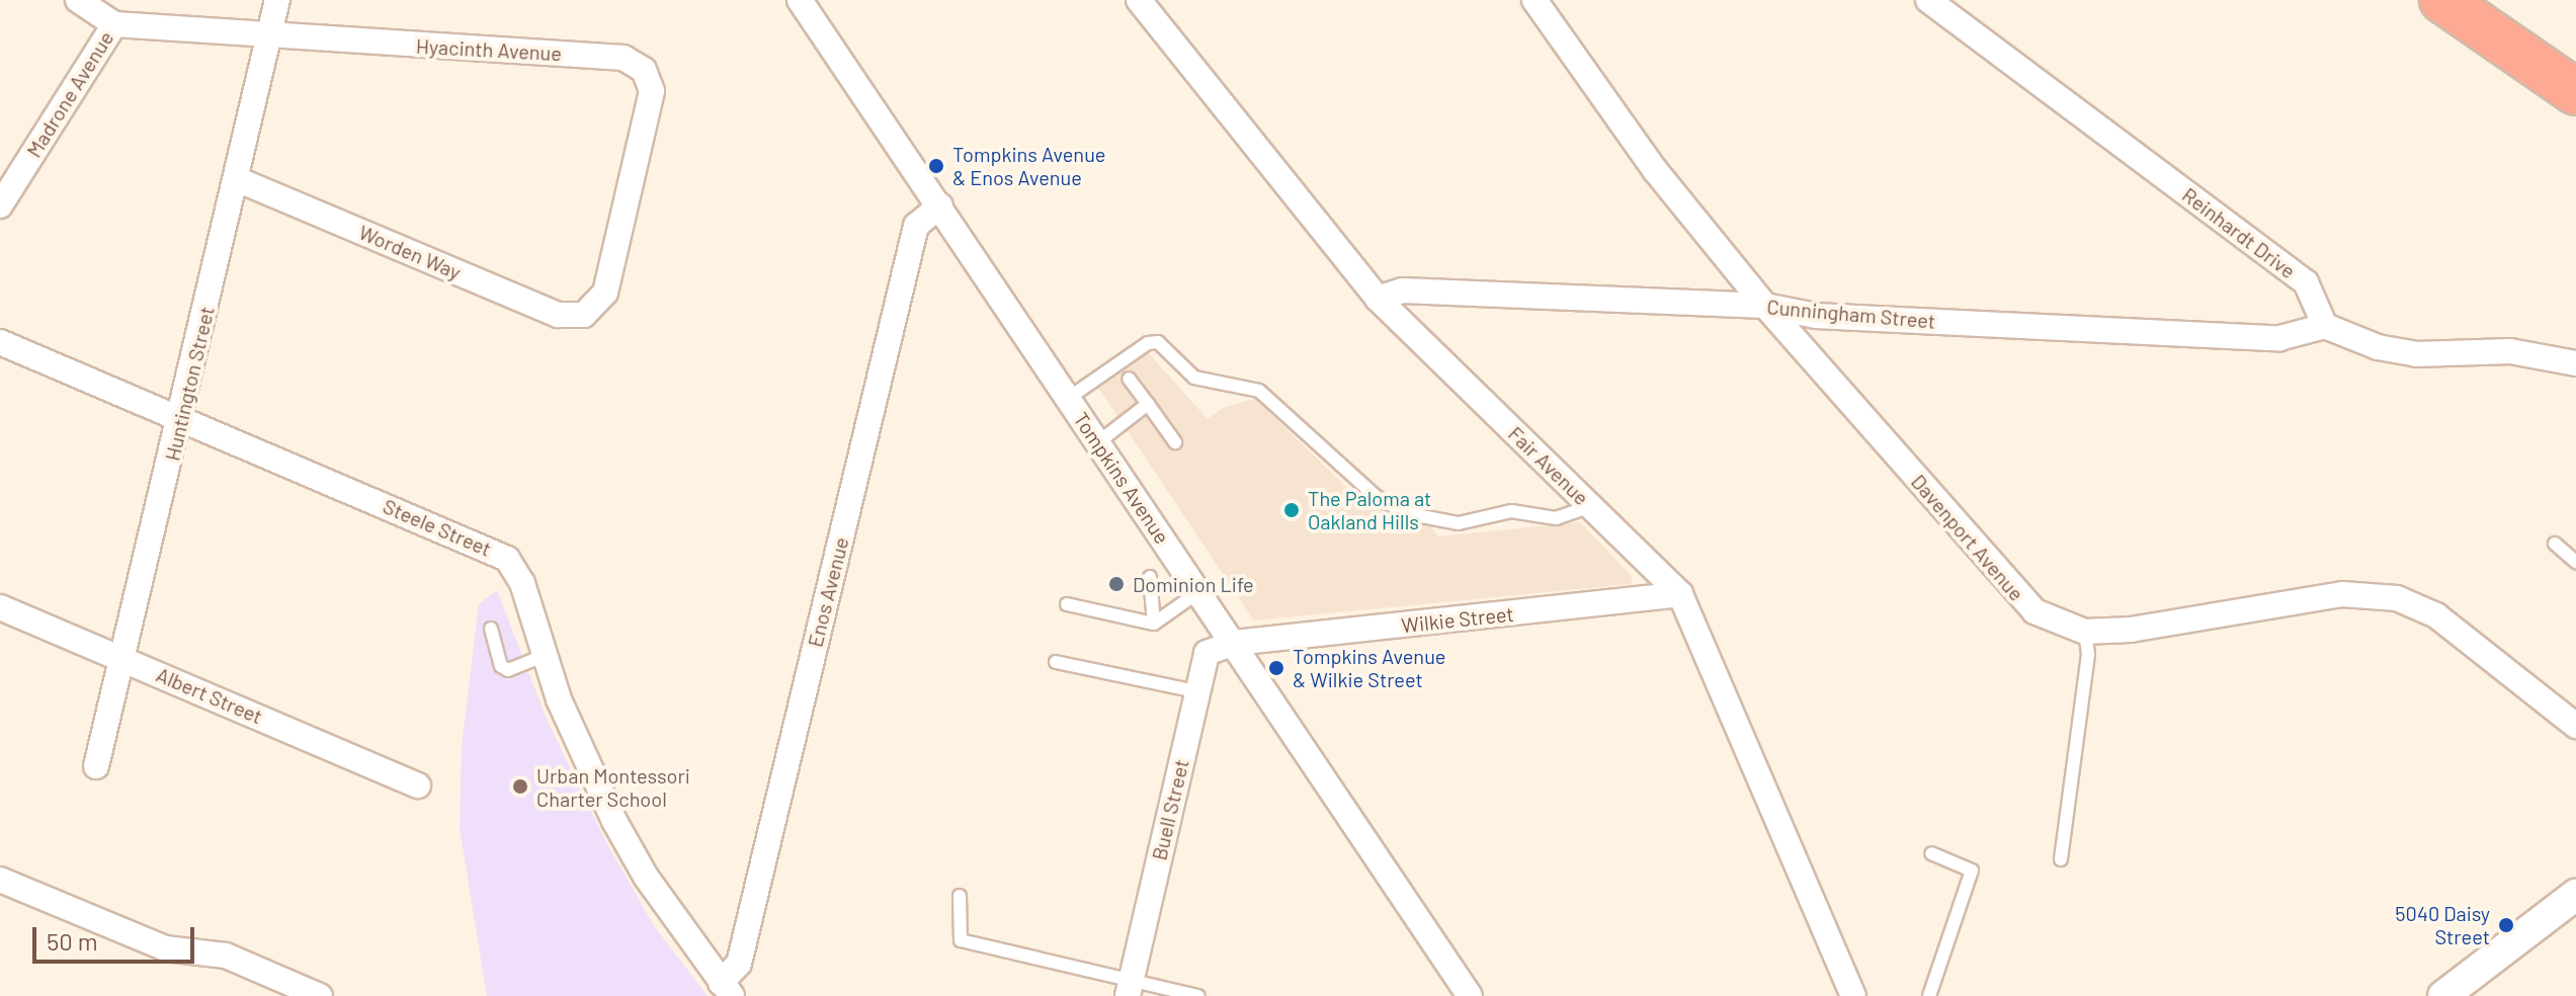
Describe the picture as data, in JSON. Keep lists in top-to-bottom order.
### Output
{
  "streets": {
    "street": [
      "Hyacinth Avenue",
      "Madrone Avenue",
      "Reinhardt Drive",
      "Worden Way",
      "Cunningham Street",
      "Huntington Street",
      "Fair Avenue",
      "Tompkins Avenue",
      "Steele Street",
      "Davenport Avenue",
      "Enos Avenue",
      "Wilkie Street",
      "Albert Street",
      "Buell Street"
    ]
  },
  "crossings": [
    ["Hyacinth Avenue", "Madrone Avenue"],
    ["Hyacinth Avenue", "Worden Way"],
    ["Hyacinth Avenue", "Huntington Street"],
    ["Reinhardt Drive", "Cunningham Street"],
    ["Worden Way", "Huntington Street"],
    ["Cunningham Street", "Fair Avenue"],
    ["Cunningham Street", "Davenport Avenue"],
    ["Huntington Street", "Steele Street"],
    ["Huntington Street", "Albert Street"],
    ["Fair Avenue", "Wilkie Street"],
    ["Tompkins Avenue", "Enos Avenue"],
    ["Tompkins Avenue", "Wilkie Street"],
    ["Tompkins Avenue", "Buell Street"],
    ["Steele Street", "Enos Avenue"],
    ["Wilkie Street", "Buell Street"]
  ],
  "places": [
    "Tompkins Avenue & Enos Avenue",
    "The Paloma at Oakland Hills",
    "Dominion Life",
    "Tompkins Avenue & Wilkie Street",
    "Urban Montessori Charter School",
    "5040 Daisy Street"
  ],
  "scale_bar": "50 m"
}
